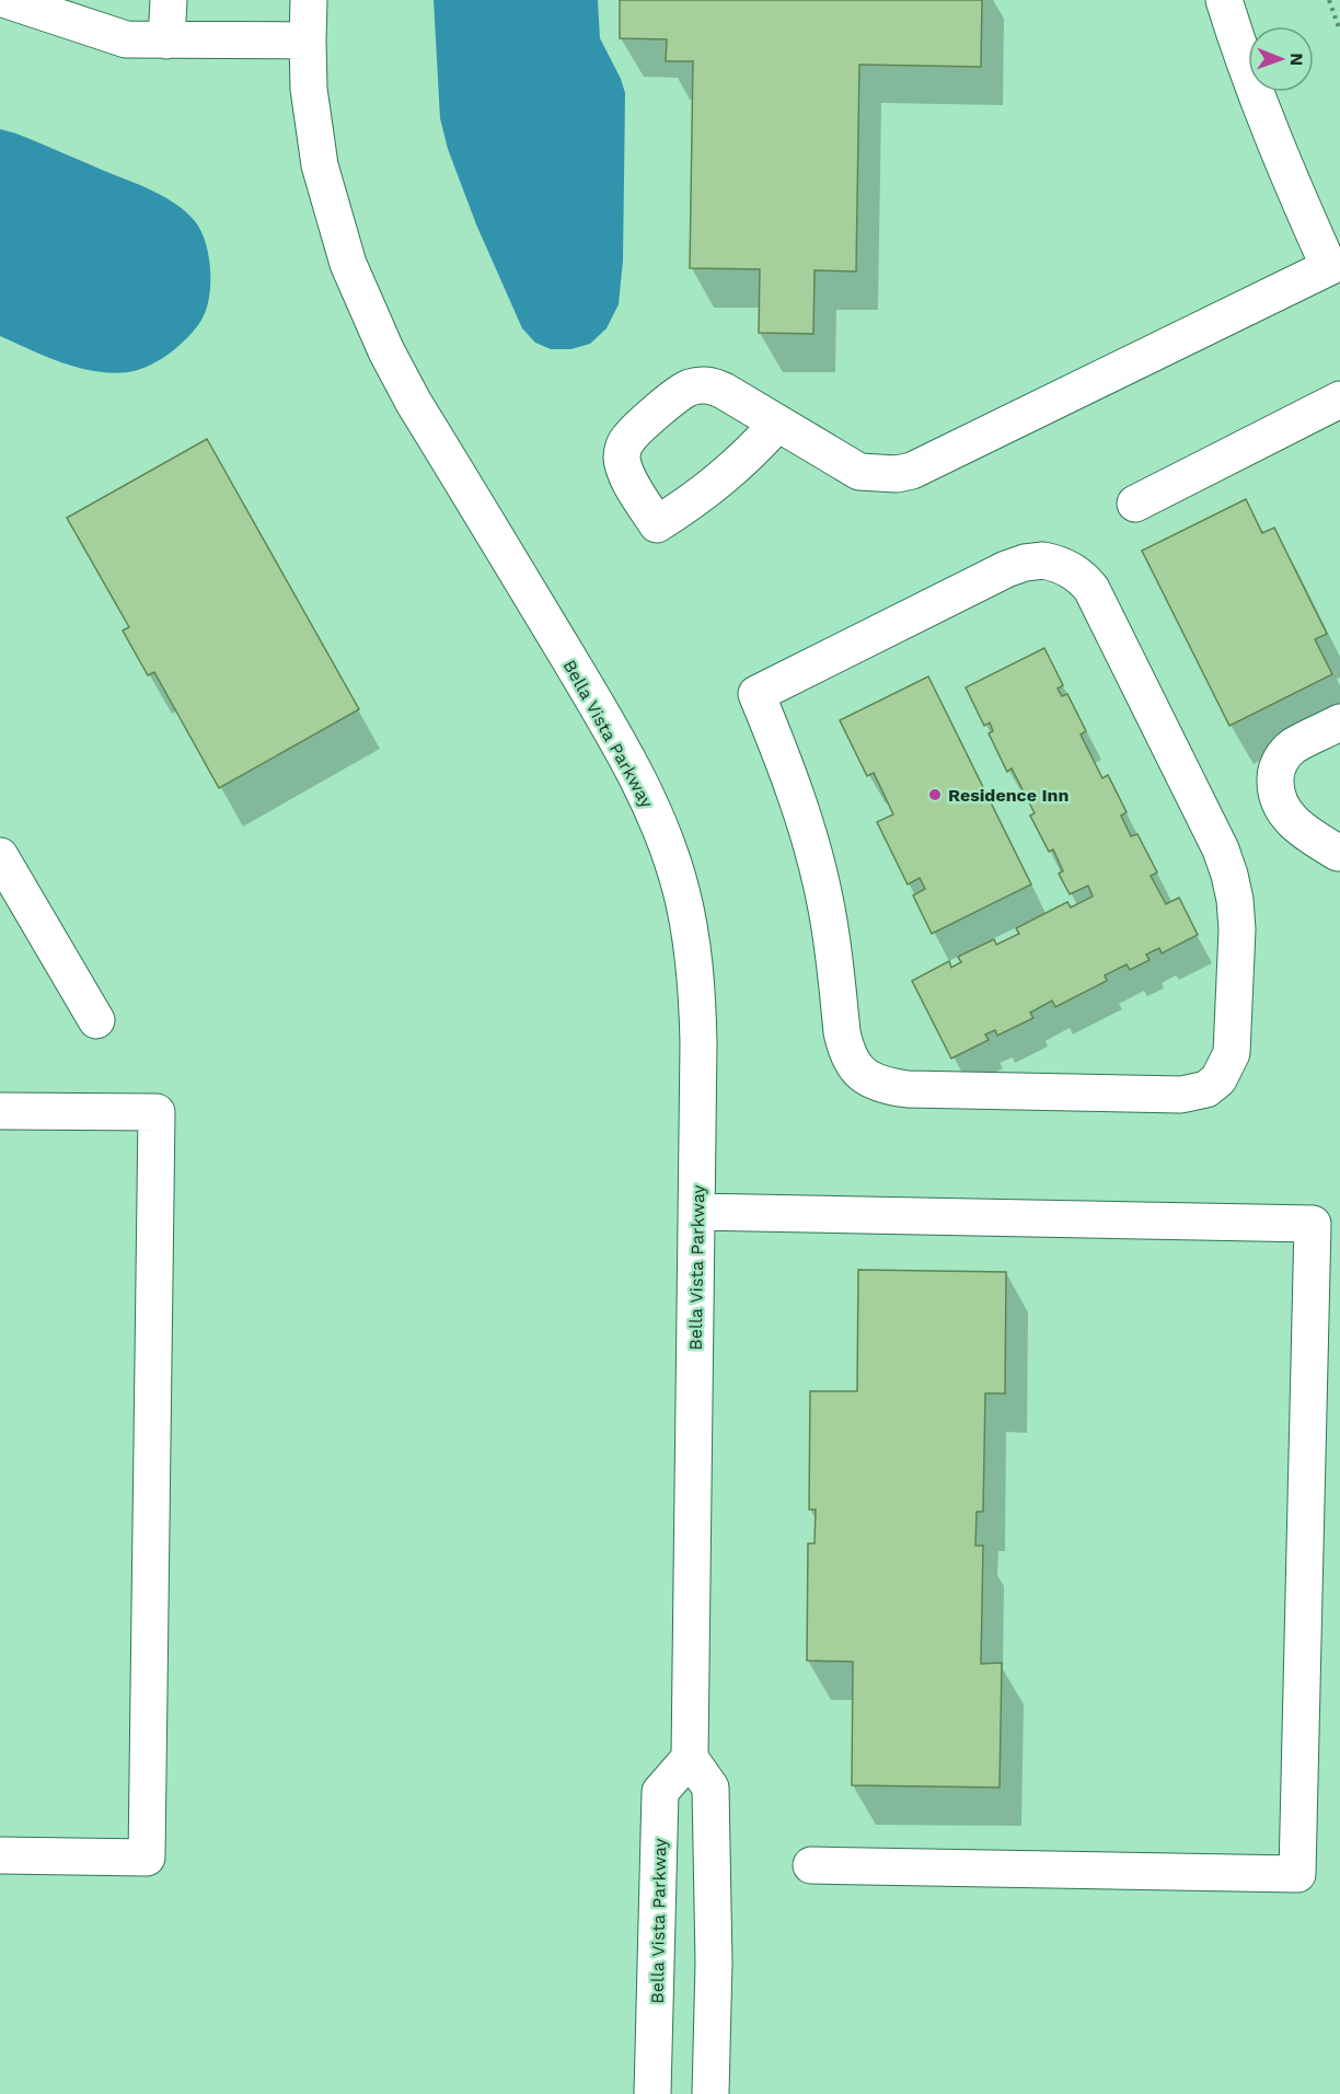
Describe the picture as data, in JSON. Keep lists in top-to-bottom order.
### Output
{
  "streets": {
    "street": ["Bella Vista Parkway"]
  },
  "places": ["Residence Inn"],
  "north": "right"
}
